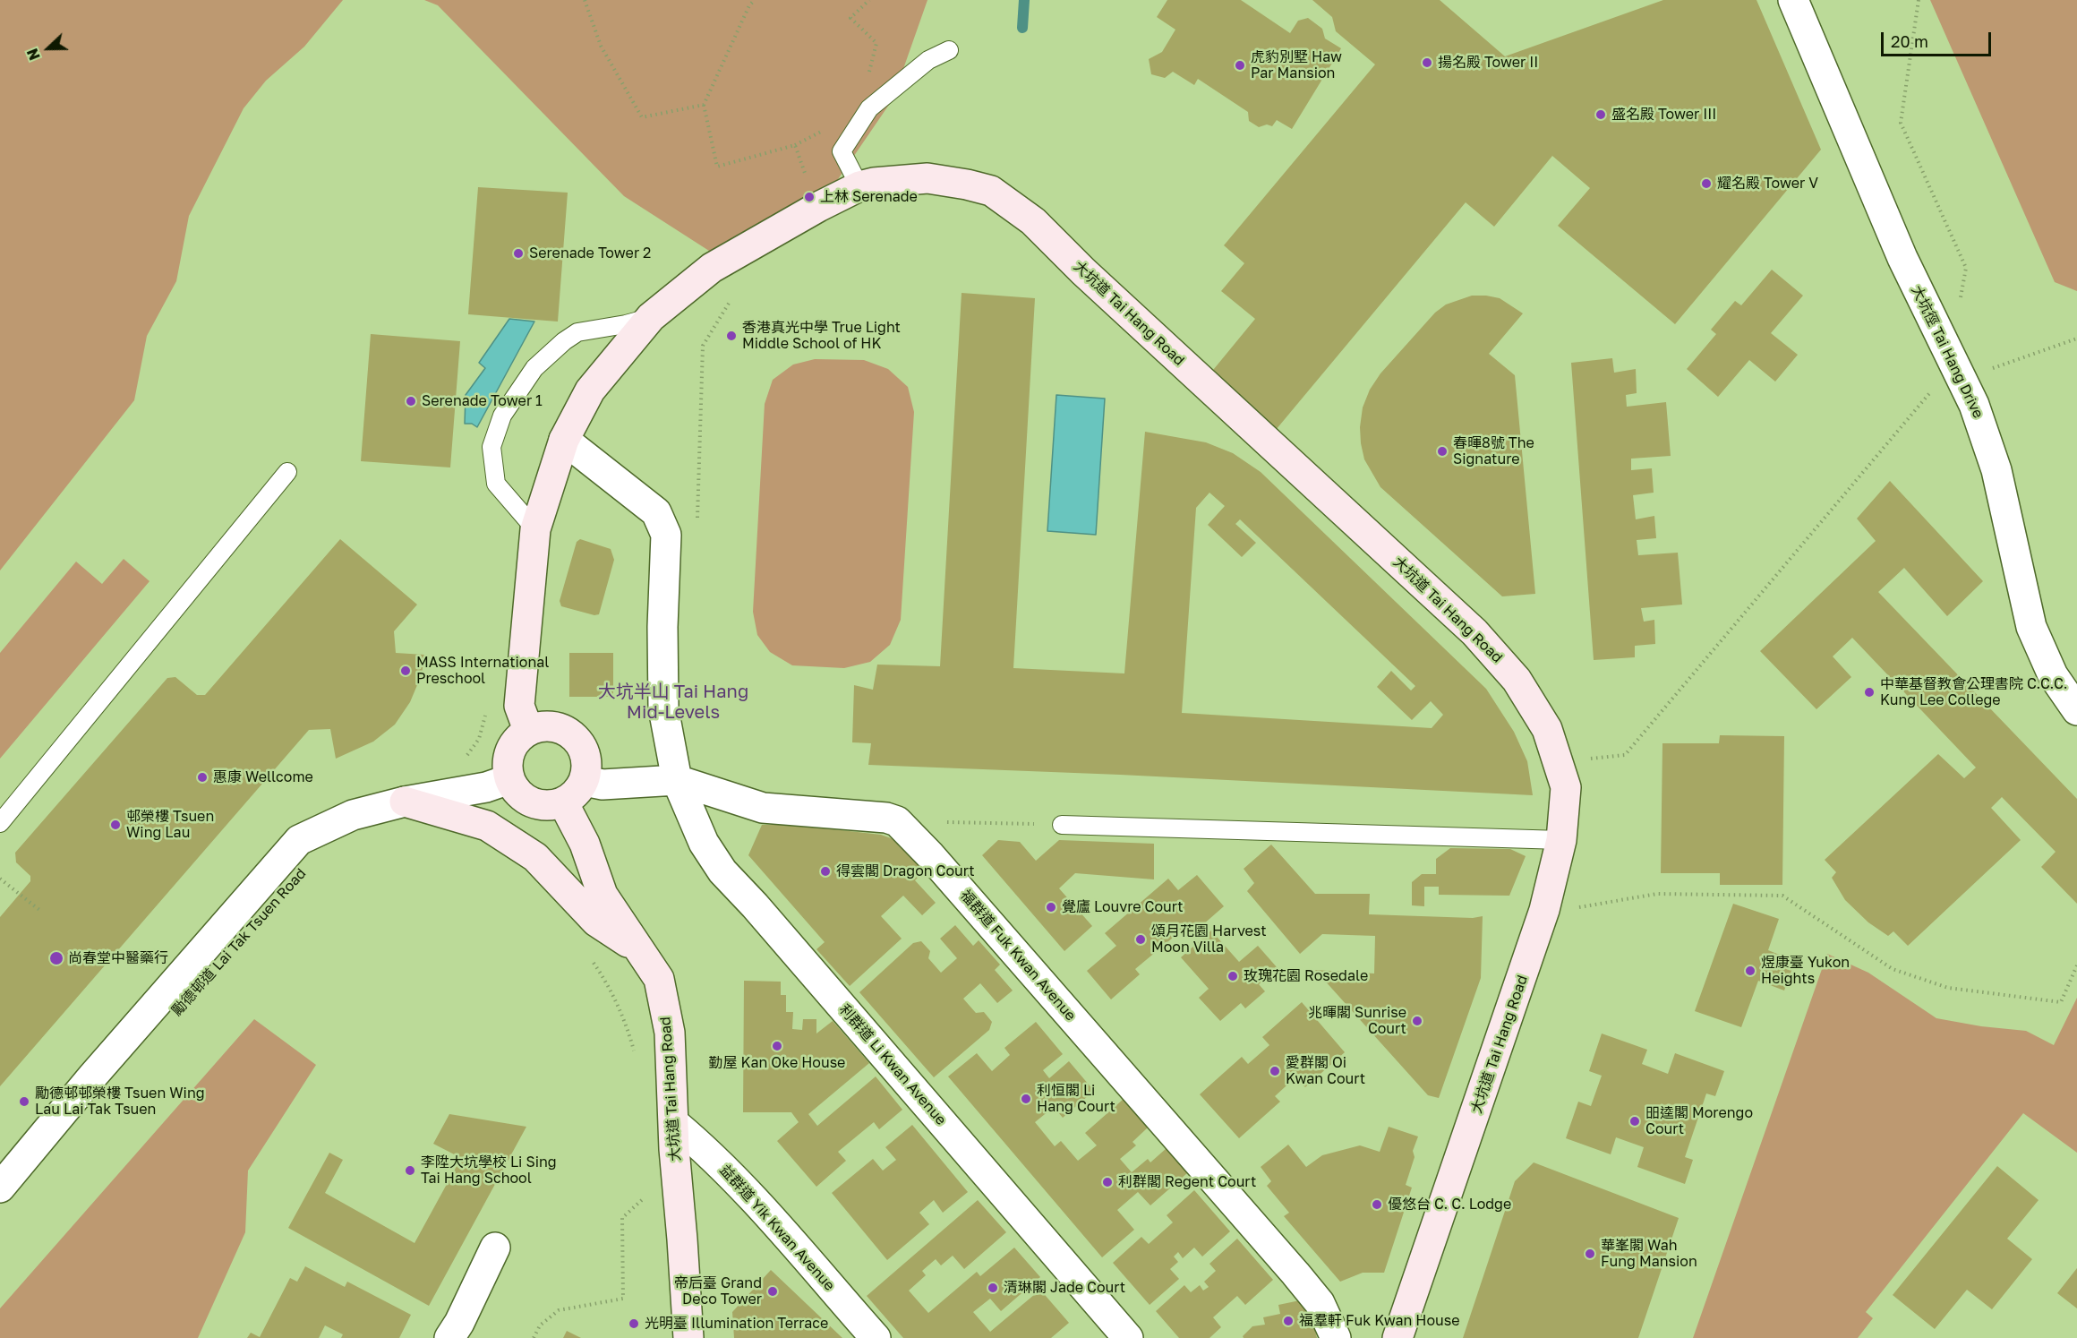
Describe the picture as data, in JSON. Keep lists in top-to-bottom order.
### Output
{
  "streets": {
    "main road": ["大坑道 Tai Hang Road"],
    "street": [
      "大坑徑 Tai Hang Drive",
      "勵德邨道 Lai Tak Tsuen Road",
      "福群道 Fuk Kwan Avenue",
      "利群道 Li Kwan Avenue",
      "益群道 Yik Kwan Avenue"
    ]
  },
  "crossings": [
    ["大坑道 Tai Hang Road", "勵德邨道 Lai Tak Tsuen Road"],
    ["大坑道 Tai Hang Road", "福群道 Fuk Kwan Avenue"],
    ["大坑道 Tai Hang Road", "利群道 Li Kwan Avenue"],
    ["大坑道 Tai Hang Road", "益群道 Yik Kwan Avenue"],
    ["勵德邨道 Lai Tak Tsuen Road", "福群道 Fuk Kwan Avenue"],
    ["福群道 Fuk Kwan Avenue", "利群道 Li Kwan Avenue"]
  ],
  "districts": ["大坑半山 Tai Hang Mid-Levels"],
  "places": [
    "揚名殿 Tower II",
    "虎豹別墅 Haw Par Mansion",
    "盛名殿 Tower III",
    "耀名殿 Tower V",
    "上林 Serenade",
    "Serenade Tower 2",
    "香港真光中學 True Light Middle School of HK",
    "Serenade Tower 1",
    "春暉8號 The Signature",
    "MASS International Preschool",
    "中華基督教會公理書院 C.C.C. Kung Lee College",
    "惠康 Wellcome",
    "邨榮樓 Tsuen Wing Lau",
    "得雲閣 Dragon Court",
    "覺廬 Louvre Court",
    "頌月花園 Harvest Moon Villa",
    "尚春堂中醫藥行",
    "煜康臺 Yukon Heights",
    "玫瑰花園 Rosedale",
    "兆暉閣 Sunrise Court",
    "勤屋 Kan Oke House",
    "愛群閣 Oi Kwan Court",
    "利恒閣 Li Hang Court",
    "勵德邨邨榮樓 Tsuen Wing Lau Lai Tak Tsuen",
    "昍逵閣 Morengo Court",
    "李陞大坑學校 Li Sing Tai Hang School",
    "利群閣 Regent Court",
    "優悠台 C. C. Lodge",
    "華峯閣 Wah Fung Mansion",
    "清琳閣 Jade Court",
    "帝后臺 Grand Deco Tower",
    "福羣軒 Fuk Kwan House",
    "光明臺 Illumination Terrace"
  ],
  "scale_bar": "20 m",
  "north": "left"
}
